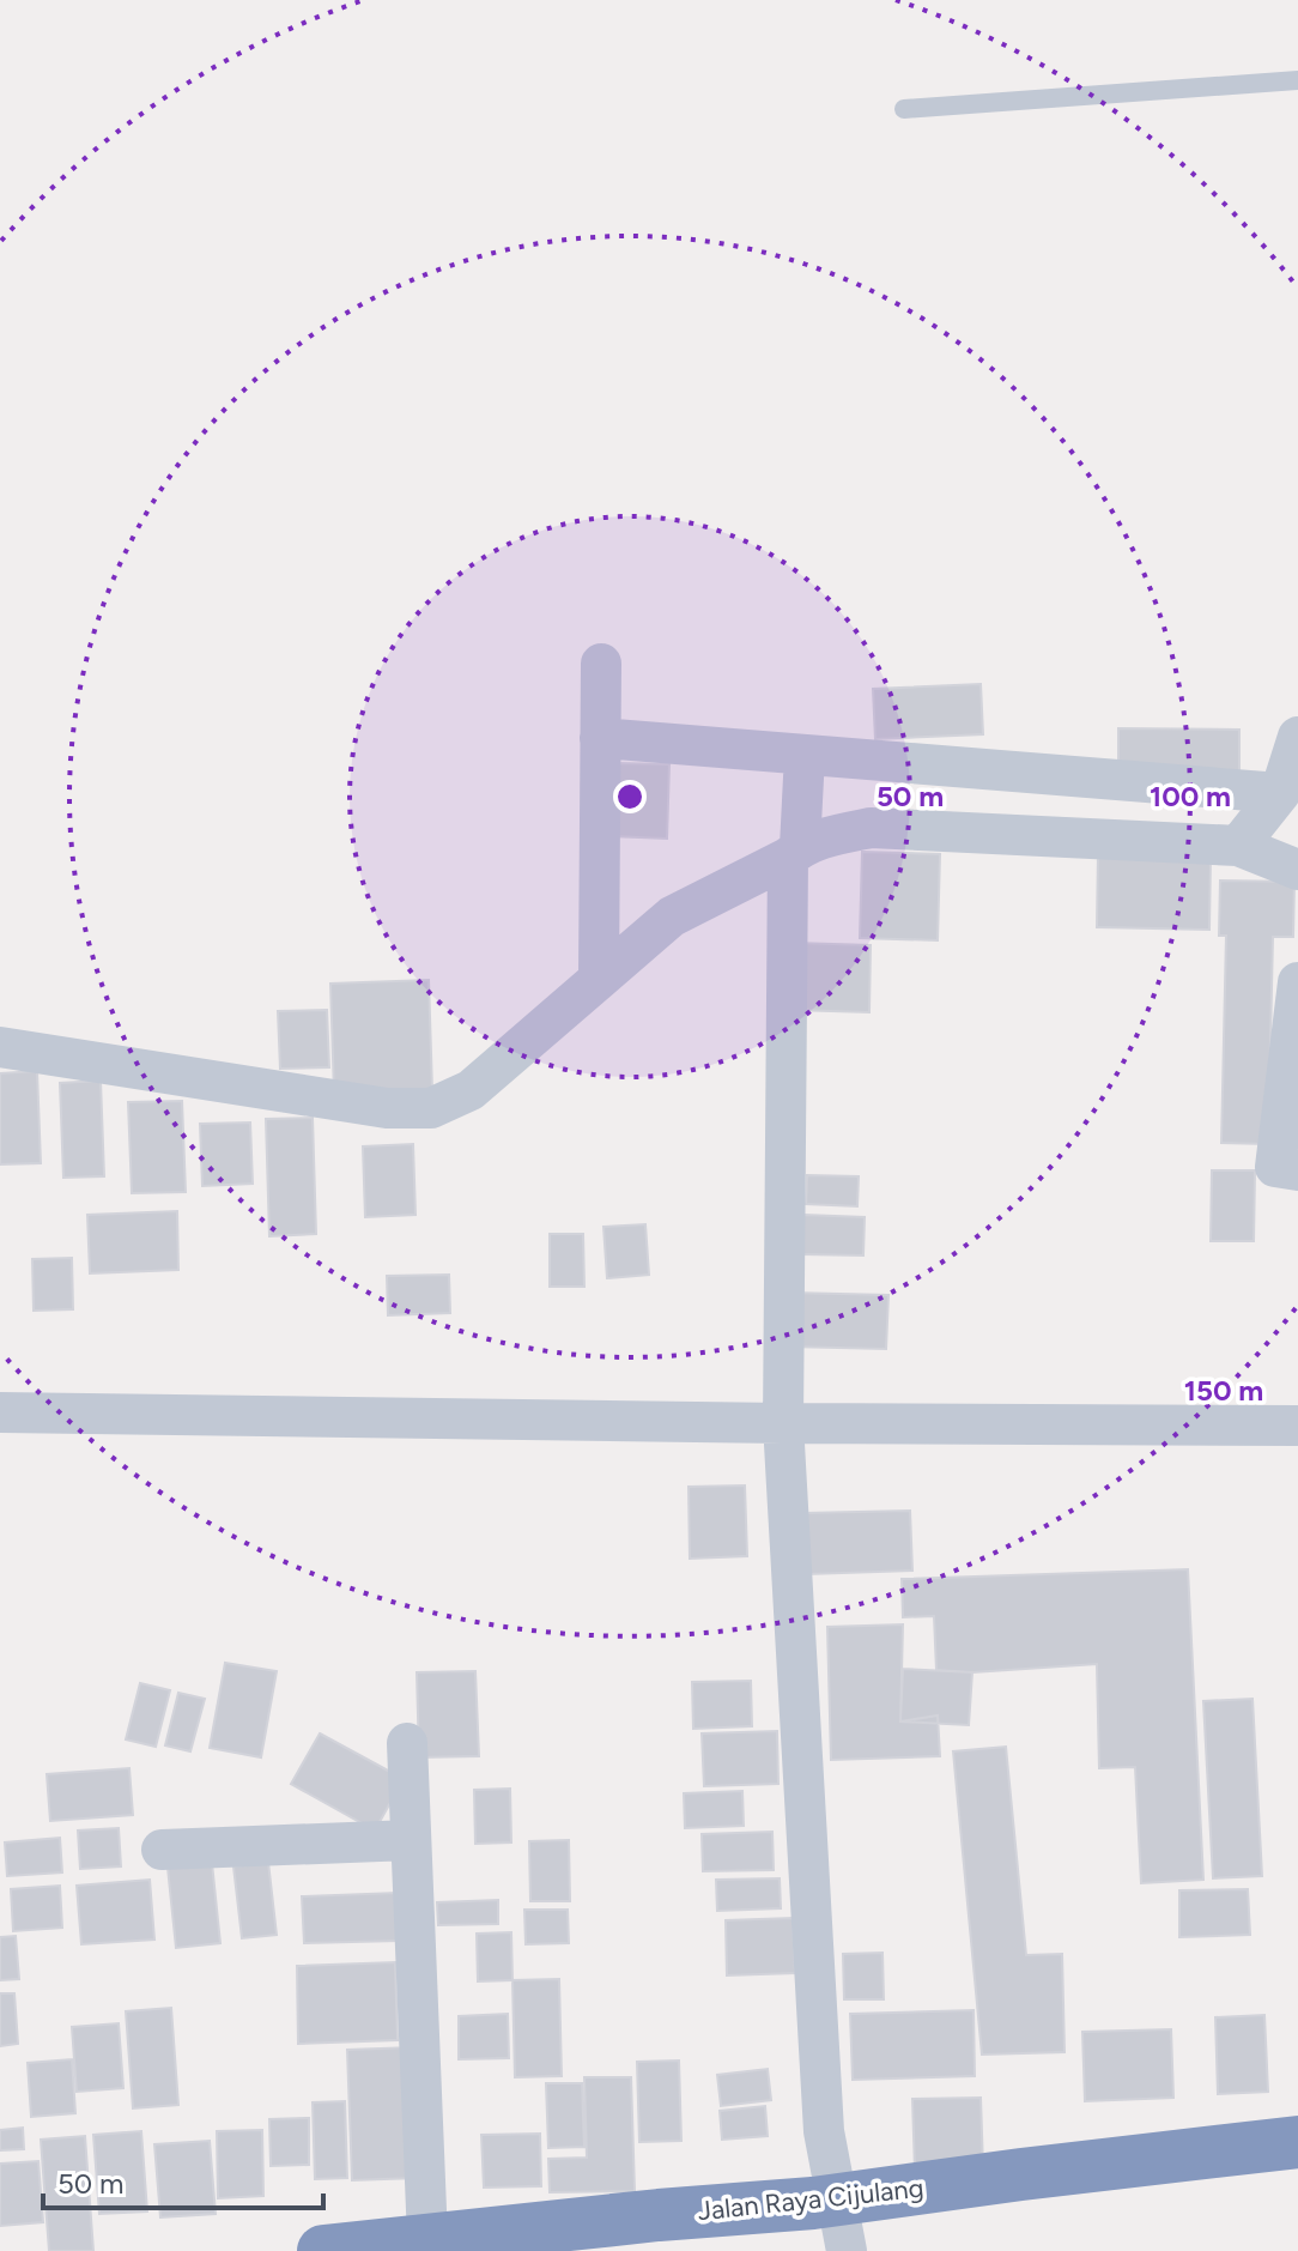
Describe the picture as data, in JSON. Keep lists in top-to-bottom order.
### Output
{
  "streets": {
    "highway": ["Jalan Raya Cijulang"]
  },
  "scale_bar": "50 m",
  "rings": ["50 m", "100 m", "150 m"]
}
